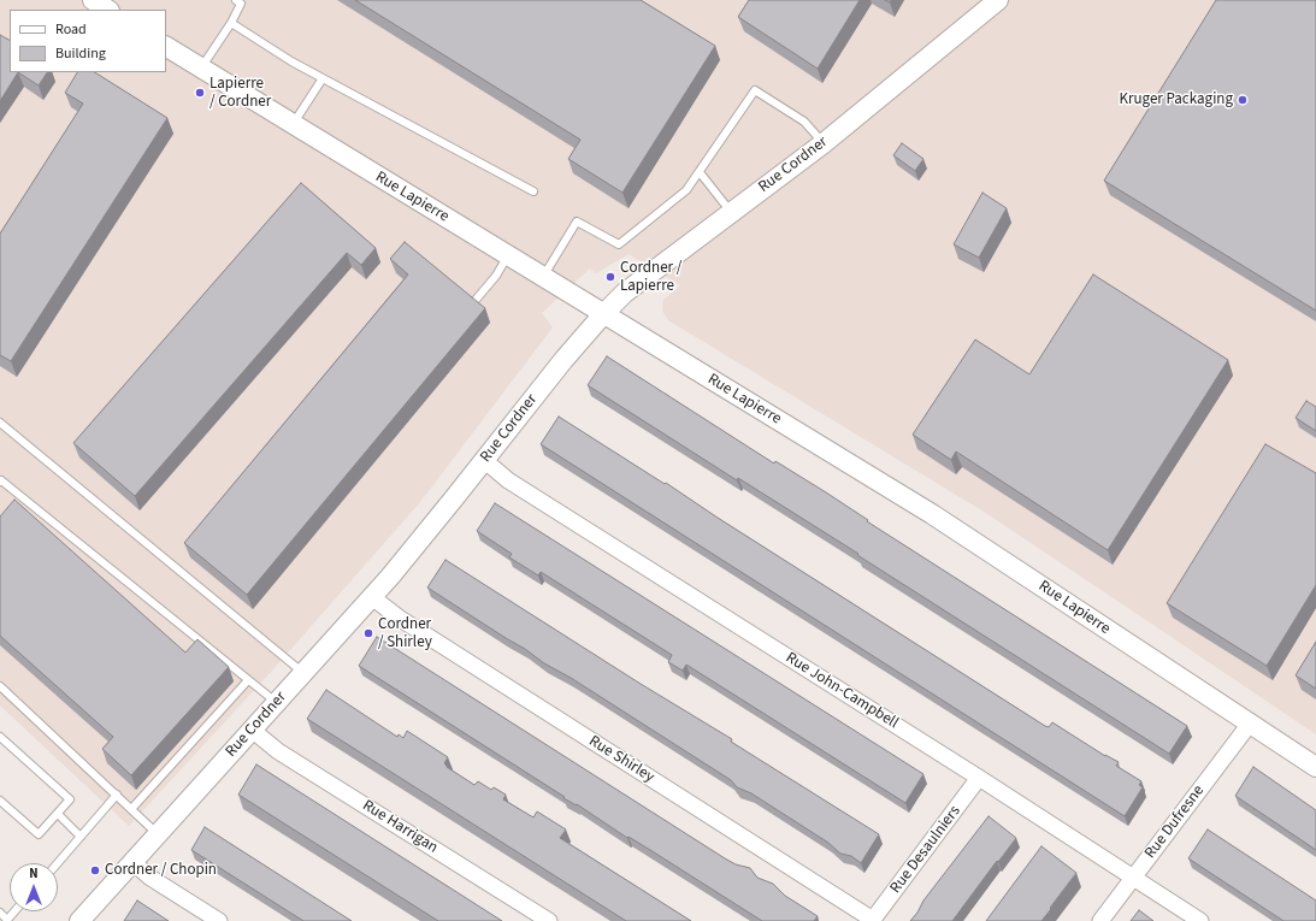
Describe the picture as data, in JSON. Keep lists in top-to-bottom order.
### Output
{
  "streets": {
    "street": [
      "Rue Cordner",
      "Rue Lapierre",
      "Rue John-Campbell",
      "Rue Shirley",
      "Rue Dufresne",
      "Rue Harrigan",
      "Rue Desaulniers"
    ]
  },
  "crossings": [
    ["Rue Cordner", "Rue Lapierre"],
    ["Rue Cordner", "Rue John-Campbell"],
    ["Rue Cordner", "Rue Shirley"],
    ["Rue Cordner", "Rue Harrigan"],
    ["Rue Lapierre", "Rue Dufresne"],
    ["Rue John-Campbell", "Rue Dufresne"],
    ["Rue John-Campbell", "Rue Desaulniers"],
    ["Rue Shirley", "Rue Desaulniers"]
  ],
  "places": [
    "Lapierre / Cordner",
    "Kruger Packaging",
    "Cordner / Lapierre",
    "Cordner / Shirley",
    "Cordner / Chopin"
  ],
  "legend": ["Road", "Building"],
  "north": "top"
}
